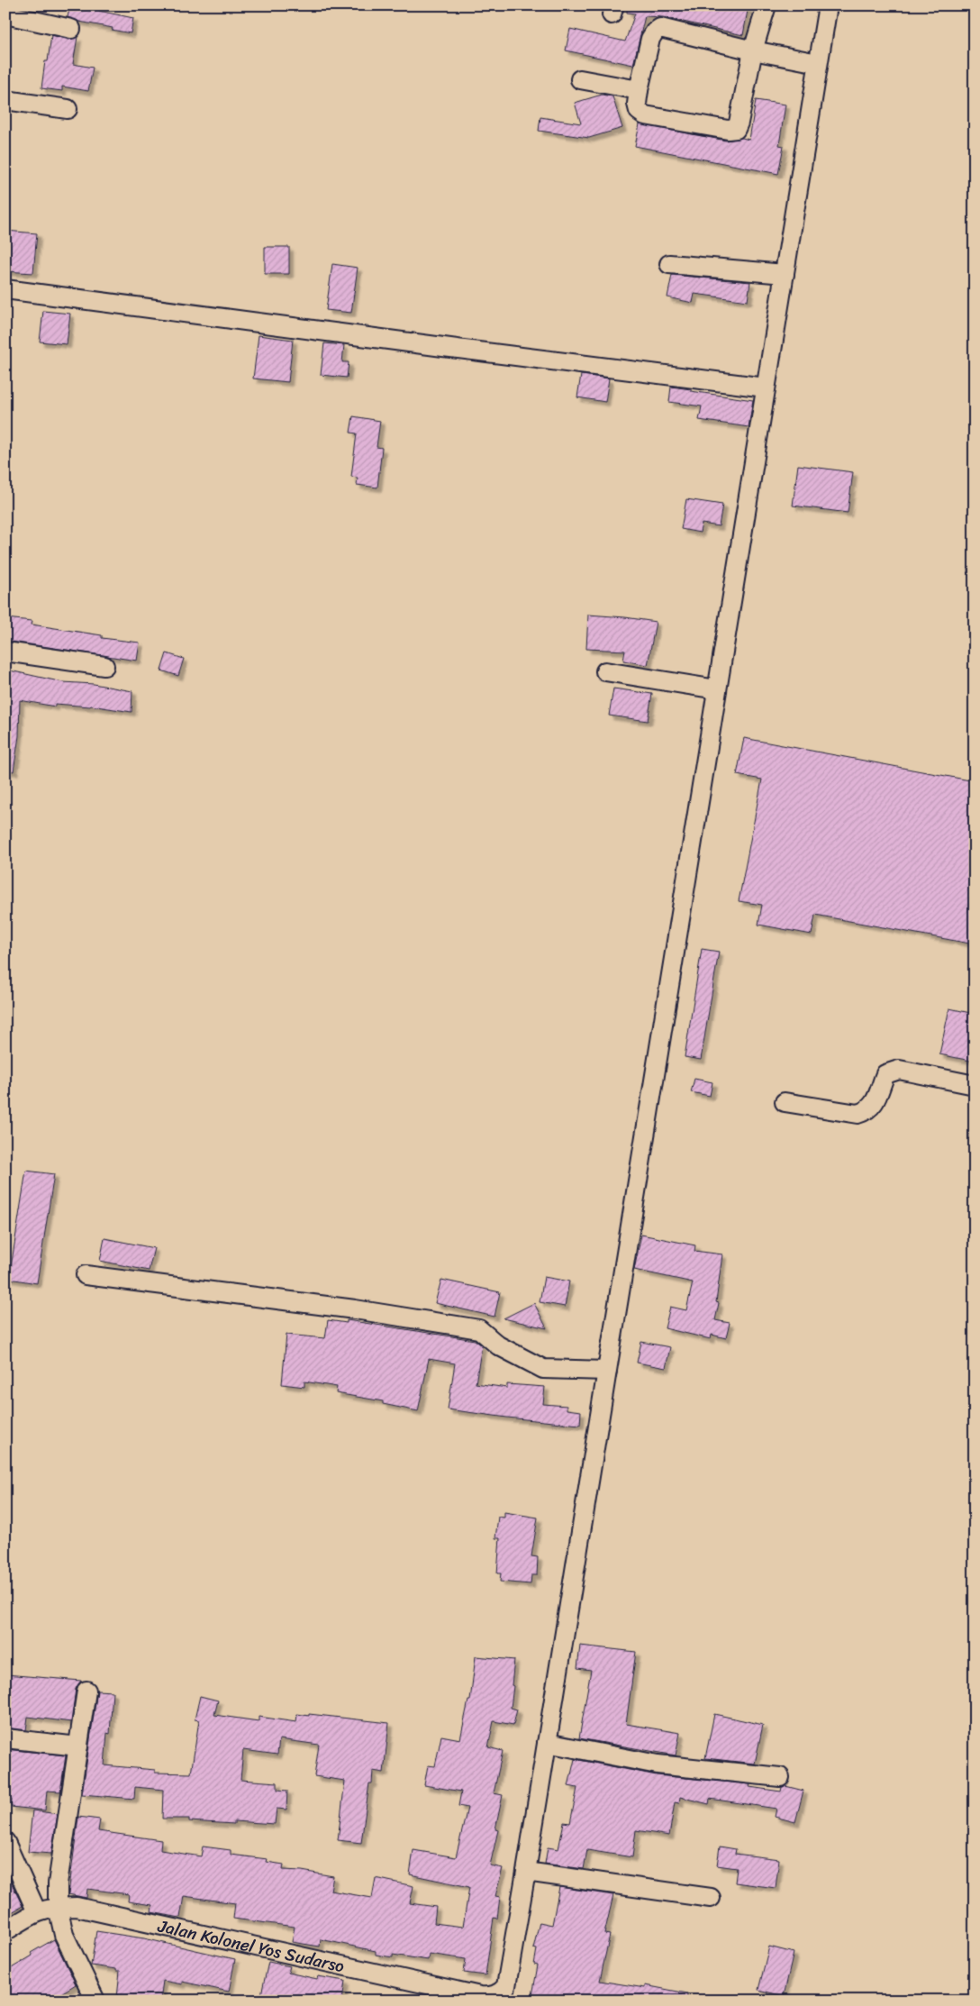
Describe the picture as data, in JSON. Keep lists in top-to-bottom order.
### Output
{
  "streets": {
    "street": ["Jalan Kolonel Yos Sudarso"]
  }
}
